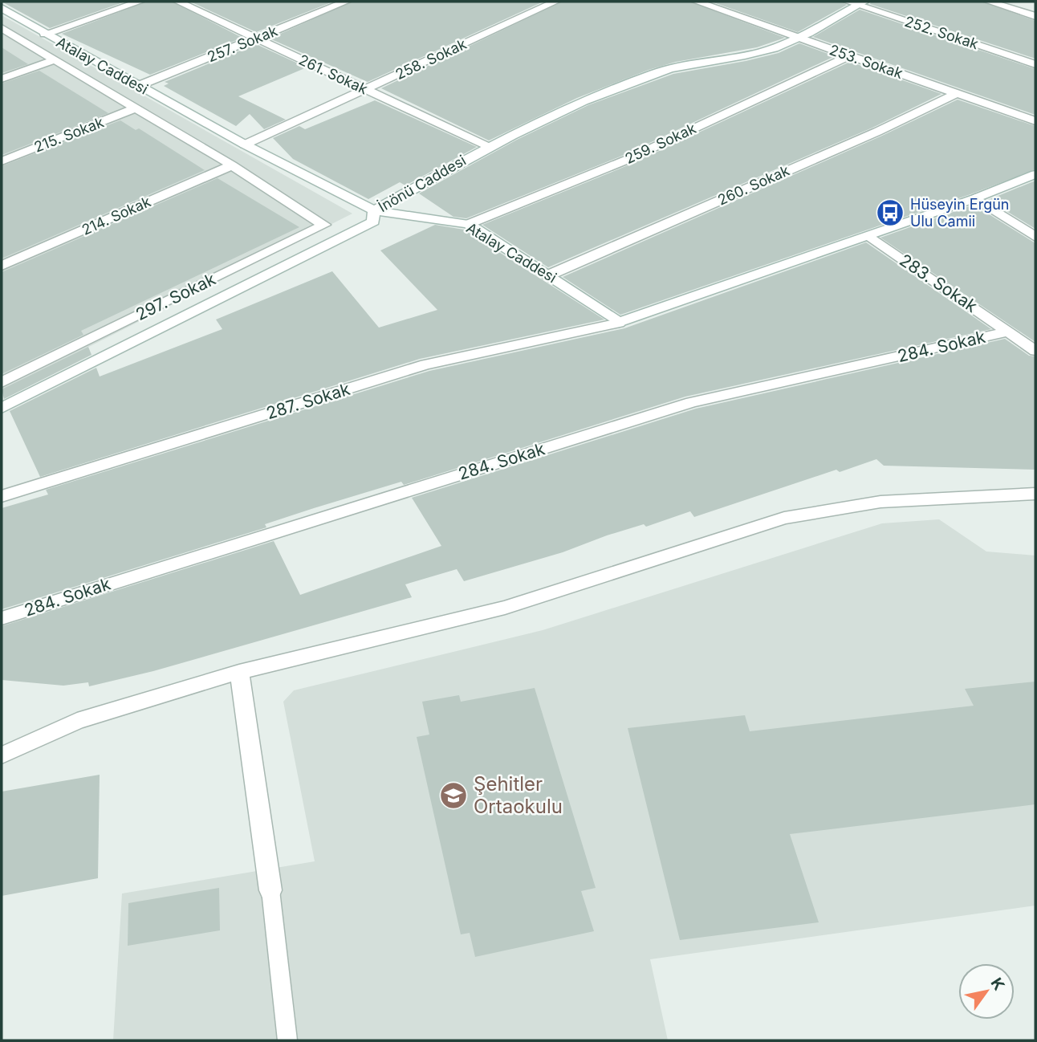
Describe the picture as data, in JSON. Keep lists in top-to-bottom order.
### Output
{
  "streets": {
    "street": [
      "252. Sokak",
      "257. Sokak",
      "258. Sokak",
      "253. Sokak",
      "Atalay Caddesi",
      "261. Sokak",
      "215. Sokak",
      "259. Sokak",
      "İnönü Caddesi",
      "260. Sokak",
      "214. Sokak",
      "283. Sokak",
      "297. Sokak",
      "284. Sokak",
      "287. Sokak"
    ]
  },
  "crossings": [
    ["252. Sokak", "İnönü Caddesi"],
    ["257. Sokak", "Atalay Caddesi"],
    ["257. Sokak", "261. Sokak"],
    ["258. Sokak", "Atalay Caddesi"],
    ["258. Sokak", "261. Sokak"],
    ["253. Sokak", "259. Sokak"],
    ["253. Sokak", "İnönü Caddesi"],
    ["253. Sokak", "260. Sokak"],
    ["Atalay Caddesi", "259. Sokak"],
    ["Atalay Caddesi", "İnönü Caddesi"],
    ["Atalay Caddesi", "260. Sokak"],
    ["Atalay Caddesi", "287. Sokak"],
    ["261. Sokak", "İnönü Caddesi"],
    ["214. Sokak", "297. Sokak"],
    ["283. Sokak", "284. Sokak"]
  ],
  "places": {
    "bus stop": ["Hüseyin Ergün Ulu Camii"],
    "school or university": ["Şehitler Ortaokulu"]
  },
  "north": "top right"
}
